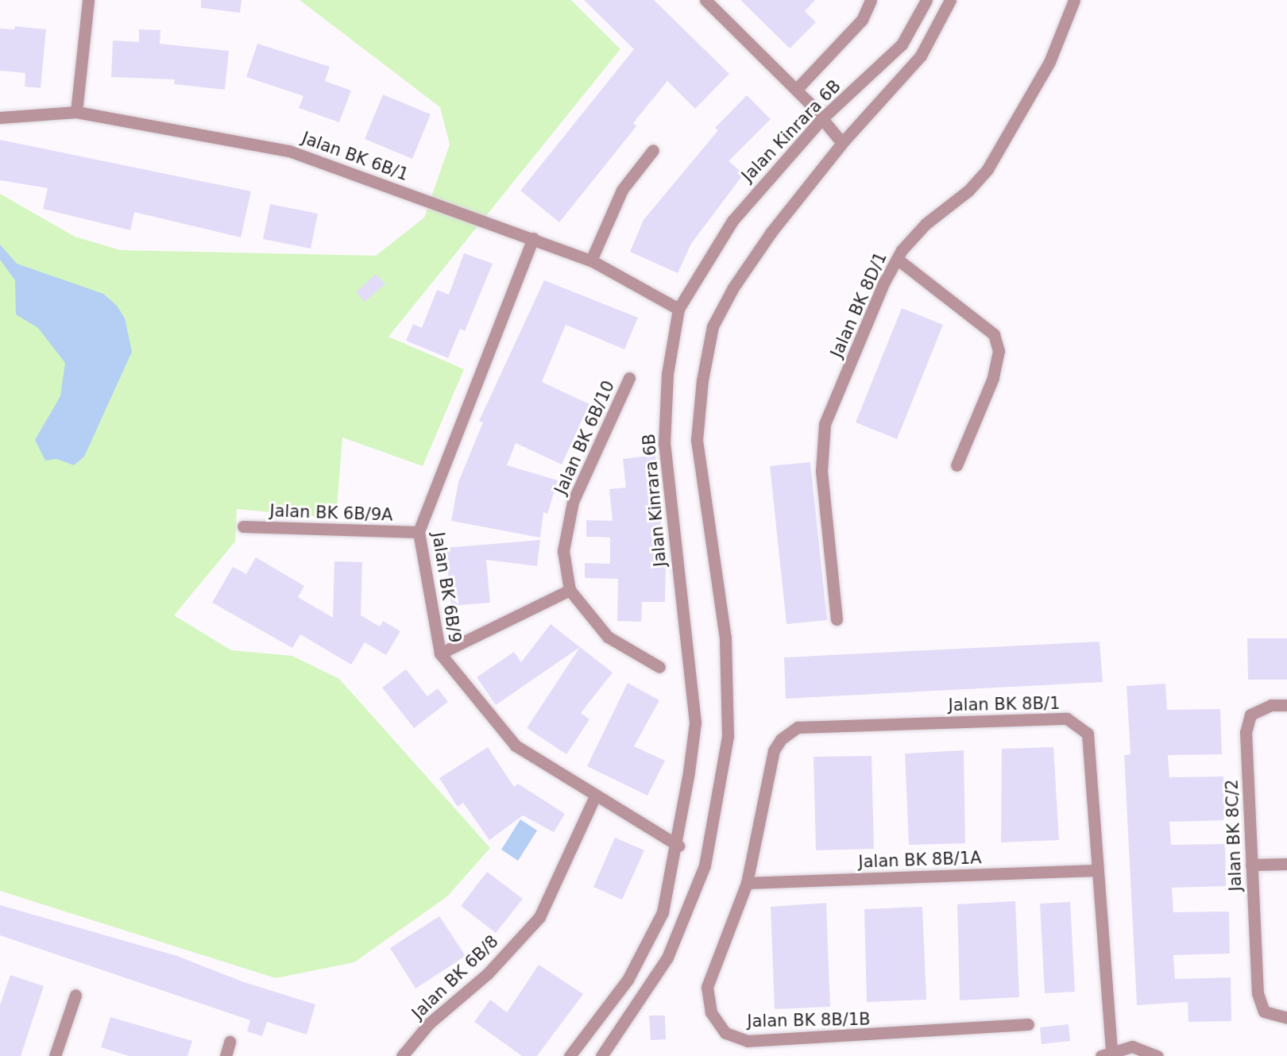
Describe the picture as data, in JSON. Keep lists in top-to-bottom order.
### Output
{
  "streets": {
    "street": [
      "Jalan Kinrara 6B",
      "Jalan BK 6B/1",
      "Jalan BK 8D/1",
      "Jalan BK 6B/10",
      "Jalan BK 6B/9A",
      "Jalan BK 6B/9",
      "Jalan BK 8B/1",
      "Jalan BK 8C/2",
      "Jalan BK 8B/1A",
      "Jalan BK 6B/8",
      "Jalan BK 8B/1B"
    ]
  },
  "crossings": [
    ["Jalan Kinrara 6B", "Jalan BK 6B/1"],
    ["Jalan Kinrara 6B", "Jalan BK 6B/9"],
    ["Jalan BK 6B/1", "Jalan BK 6B/9"],
    ["Jalan BK 6B/9A", "Jalan BK 6B/9"],
    ["Jalan BK 6B/9", "Jalan BK 6B/8"],
    ["Jalan BK 8B/1", "Jalan BK 8B/1A"],
    ["Jalan BK 8B/1", "Jalan BK 8B/1B"],
    ["Jalan BK 8B/1A", "Jalan BK 8B/1B"]
  ]
}
